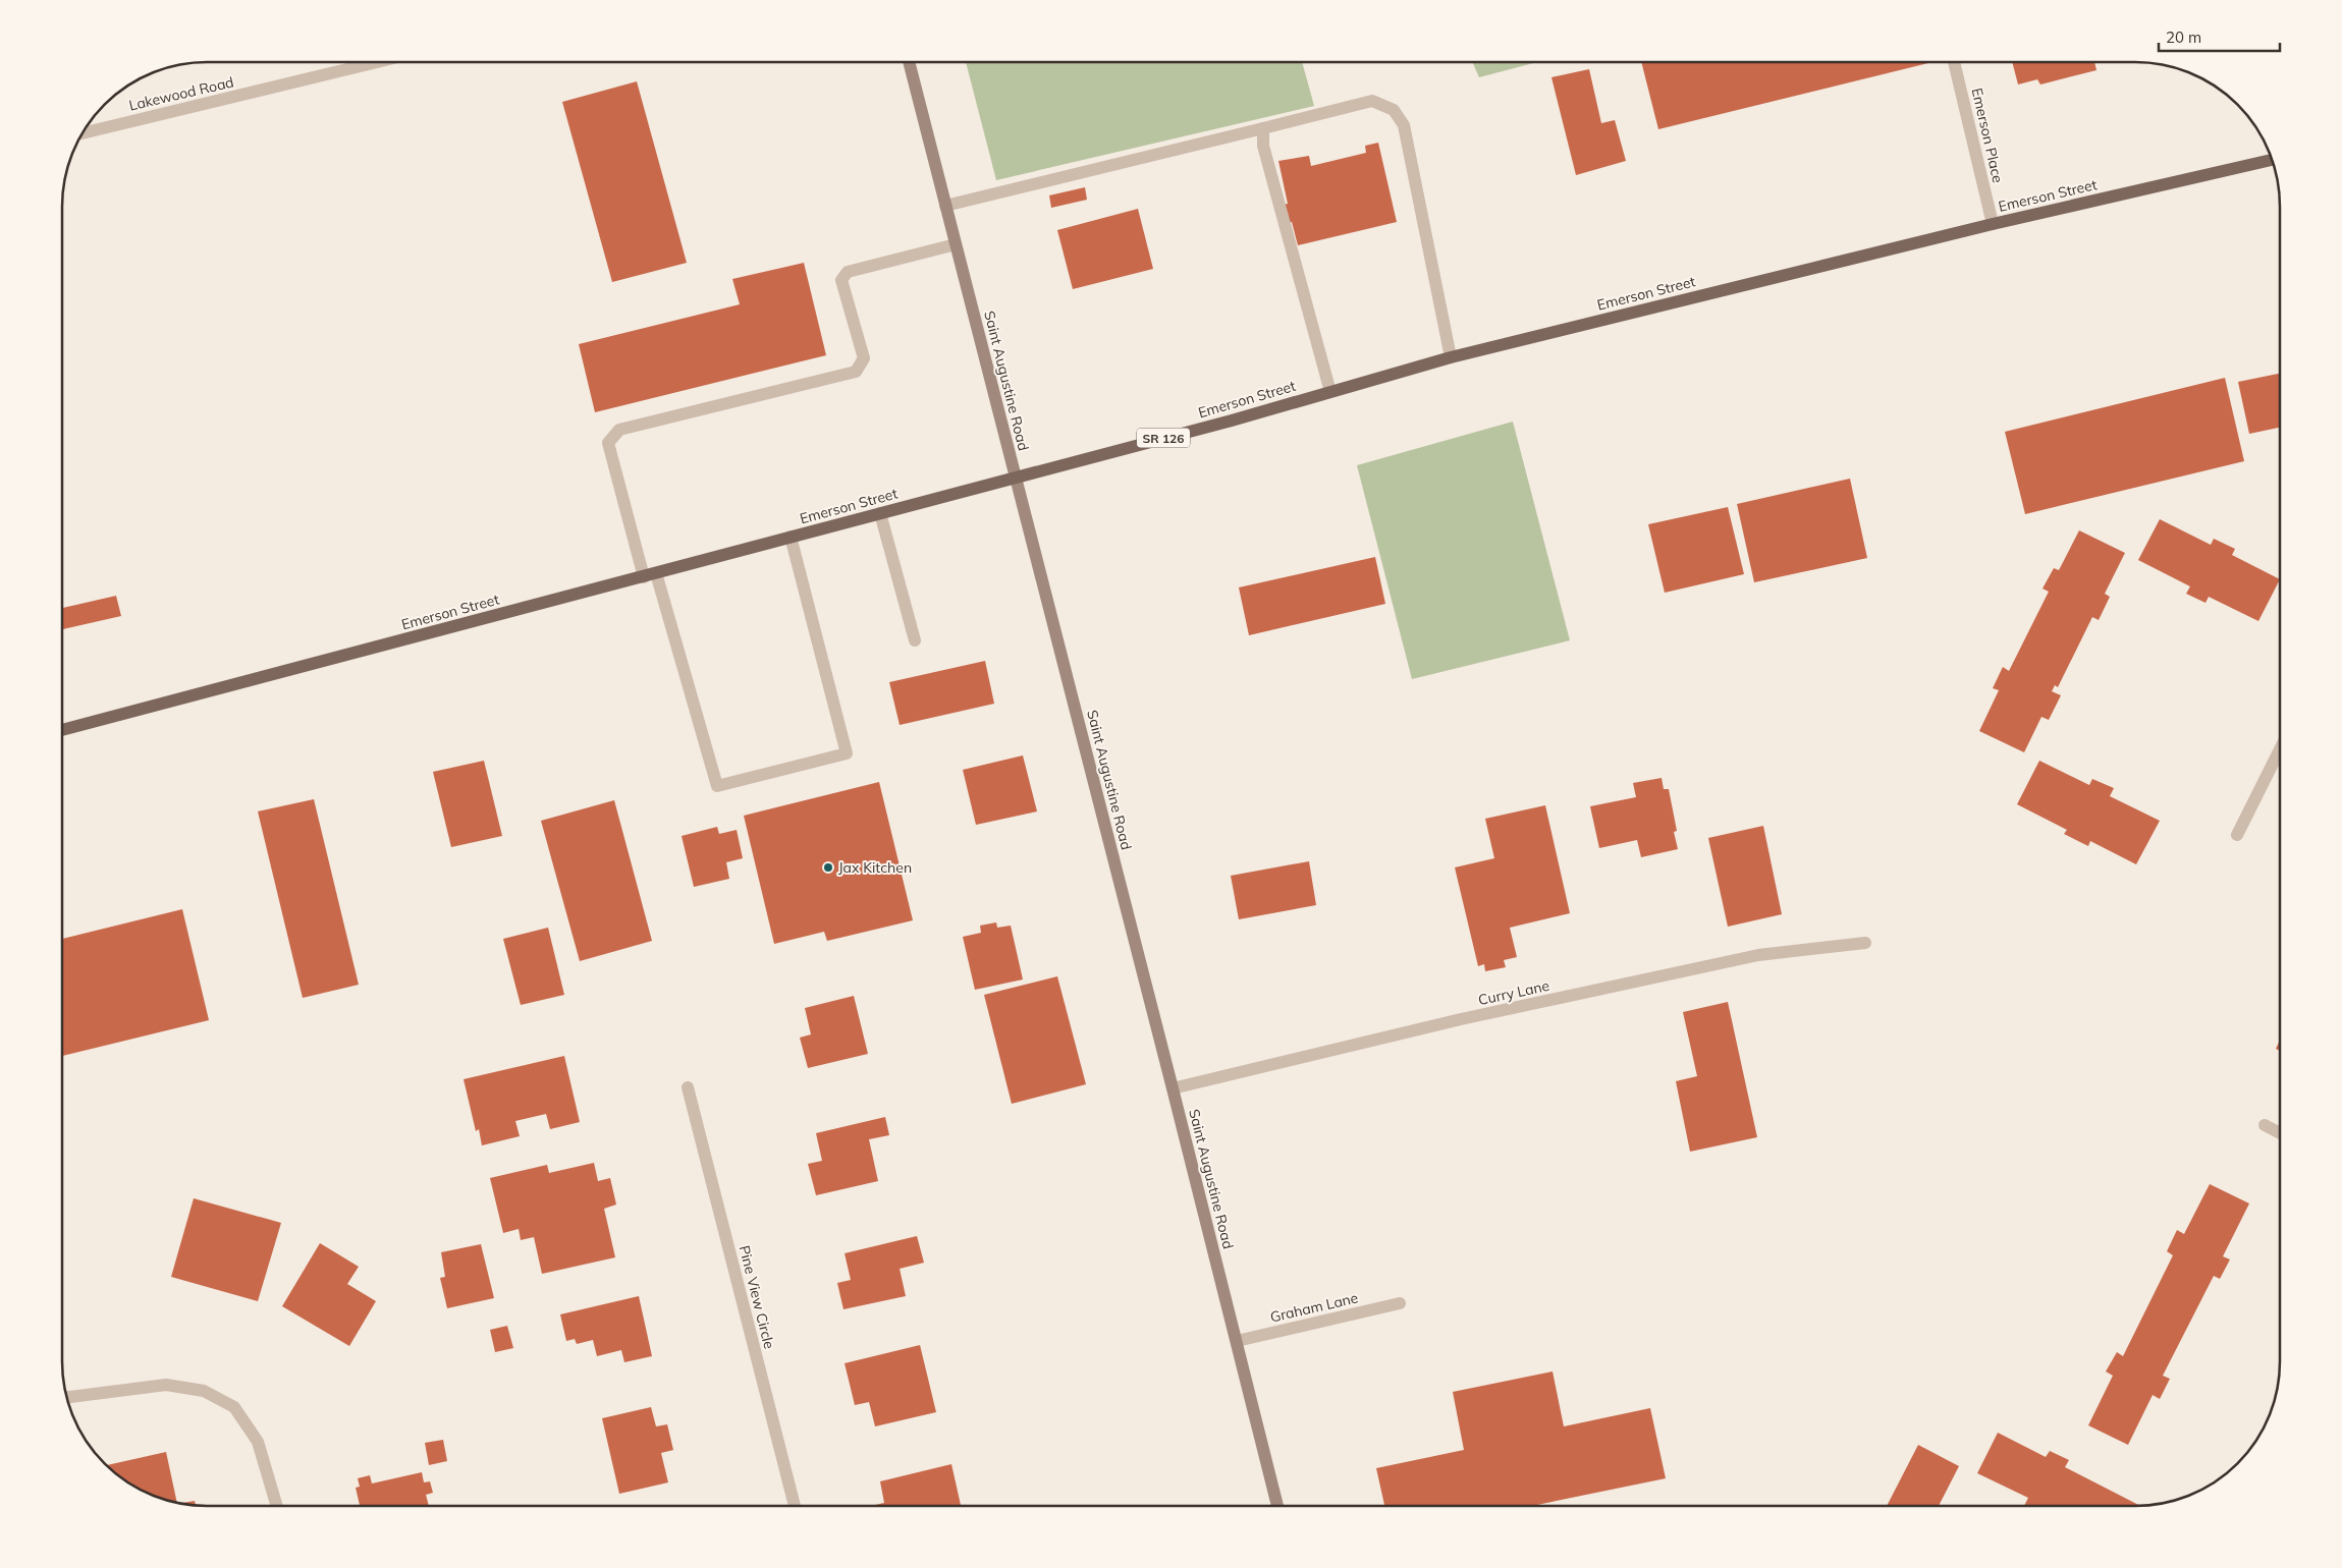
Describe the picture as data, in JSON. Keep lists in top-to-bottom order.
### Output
{
  "streets": {
    "main road": ["Emerson Street", "Saint Augustine Road", "SR 126"],
    "street": [
      "Lakewood Road",
      "Emerson Place",
      "Curry Lane",
      "Pine View Circle",
      "Graham Lane"
    ]
  },
  "crossings": [
    ["Emerson Place", "Emerson Street"],
    ["Emerson Street", "Saint Augustine Road"],
    ["Saint Augustine Road", "Curry Lane"],
    ["Saint Augustine Road", "Graham Lane"]
  ],
  "places": ["Jax Kitchen"],
  "scale_bar": "20 m"
}
